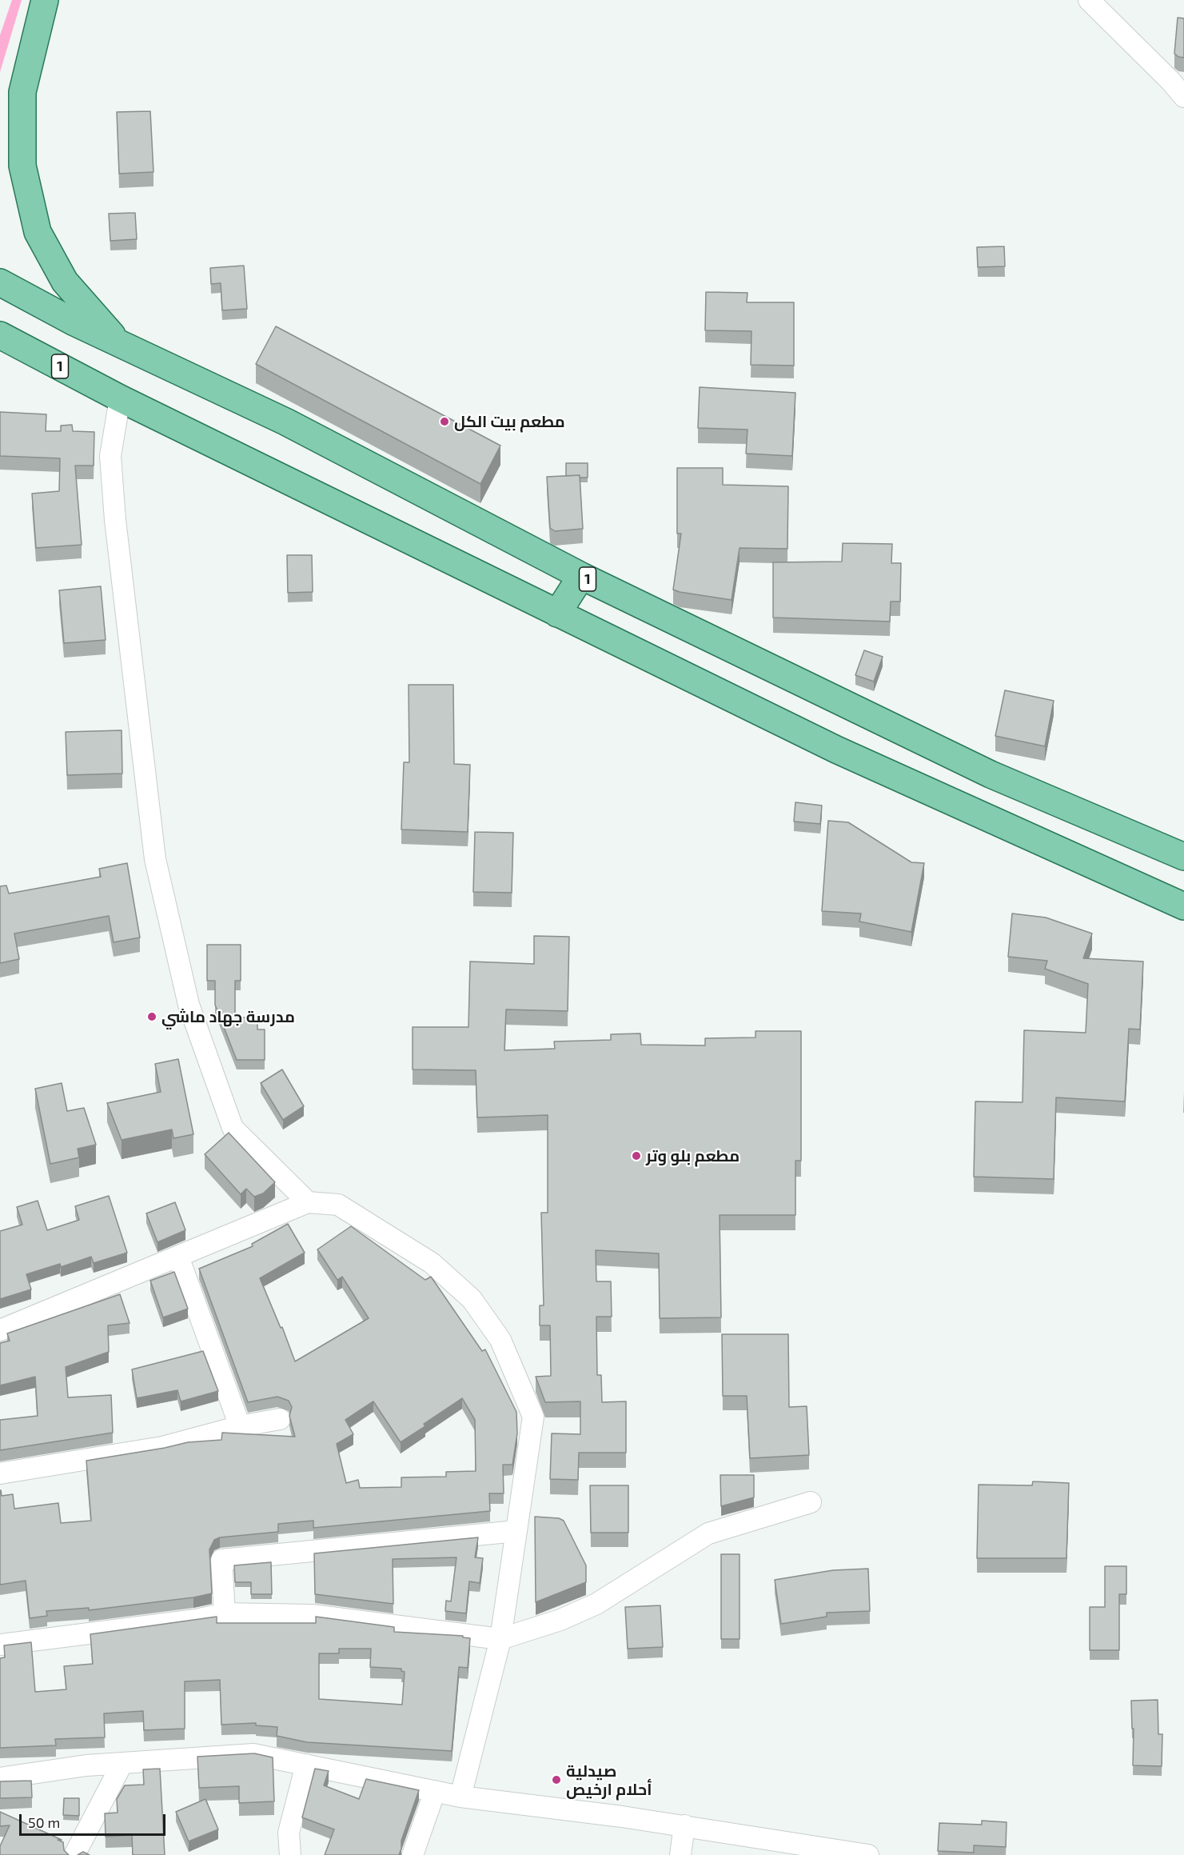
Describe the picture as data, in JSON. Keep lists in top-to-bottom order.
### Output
{
  "streets": {
    "main road": ["1"]
  },
  "places": [
    "مطعم بيت الكل",
    "مدرسة جهاد ماشي",
    "مطعم بلو وتر",
    "صيدلية أحلام ارخيص"
  ],
  "scale_bar": "50 m"
}
